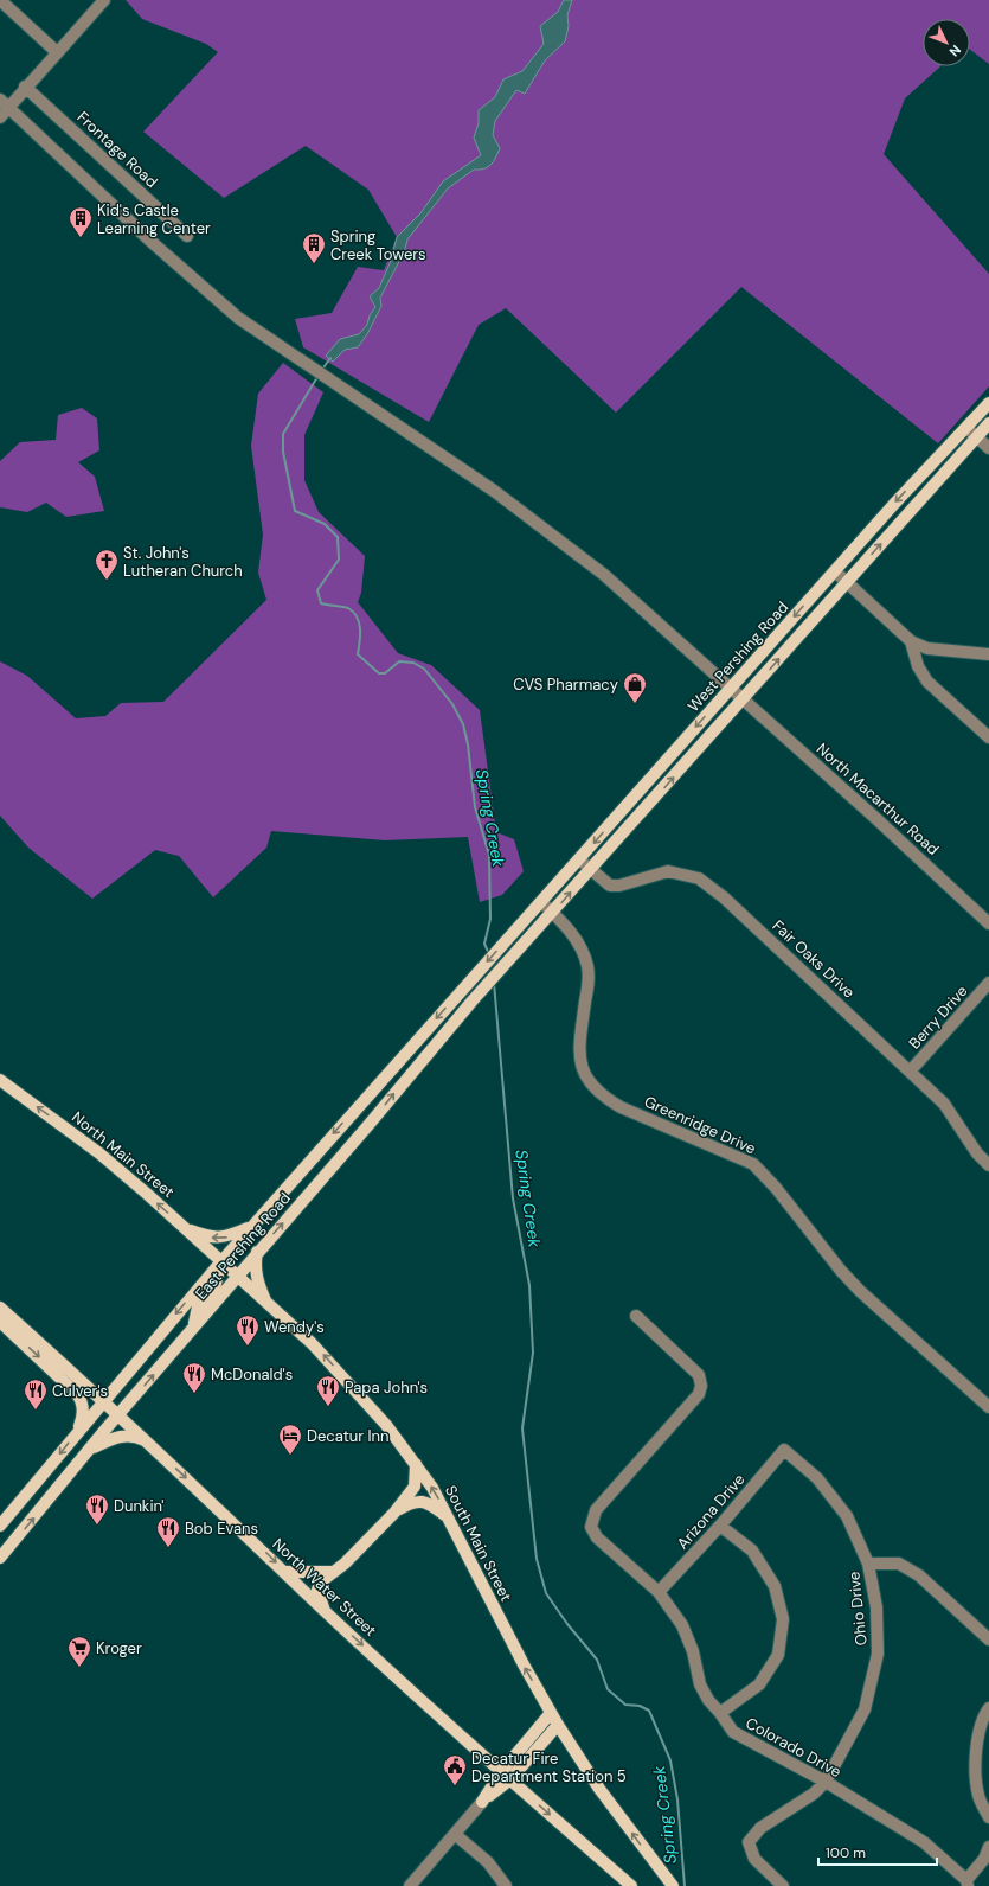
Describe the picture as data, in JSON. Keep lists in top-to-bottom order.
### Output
{
  "streets": {
    "main road": [
      "West Pershing Road",
      "North Main Street",
      "East Pershing Road",
      "South Main Street",
      "North Water Street"
    ],
    "street": [
      "Frontage Road",
      "North Macarthur Road",
      "Fair Oaks Drive",
      "Berry Drive",
      "Greenridge Drive",
      "Arizona Drive",
      "Ohio Drive",
      "Colorado Drive"
    ]
  },
  "crossings": [
    ["West Pershing Road", "North Macarthur Road"],
    ["West Pershing Road", "Fair Oaks Drive"],
    ["West Pershing Road", "Greenridge Drive"],
    ["West Pershing Road", "North Main Street"],
    ["West Pershing Road", "East Pershing Road"],
    ["West Pershing Road", "South Main Street"],
    ["West Pershing Road", "North Water Street"],
    ["Fair Oaks Drive", "Berry Drive"],
    ["North Main Street", "South Main Street"],
    ["East Pershing Road", "South Main Street"],
    ["East Pershing Road", "North Water Street"],
    ["Arizona Drive", "Ohio Drive"],
    ["Arizona Drive", "Colorado Drive"],
    ["Ohio Drive", "Colorado Drive"]
  ],
  "one_way": [
    "North Main Street",
    "East Pershing Road",
    "South Main Street",
    "North Water Street"
  ],
  "water": ["Spring Creek"],
  "places": {
    "building": ["Kid's Castle Learning Center", "Spring Creek Towers"],
    "church": ["St. John's Lutheran Church"],
    "shop": ["CVS Pharmacy"],
    "restaurant": [
      "Wendy's",
      "McDonald's",
      "Papa John's",
      "Culver's",
      "Dunkin'",
      "Bob Evans"
    ],
    "hotel": ["Decatur Inn"],
    "supermarket": ["Kroger"],
    "public building": ["Decatur Fire Department Station 5"]
  },
  "scale_bar": "100 m",
  "north": "bottom right"
}
